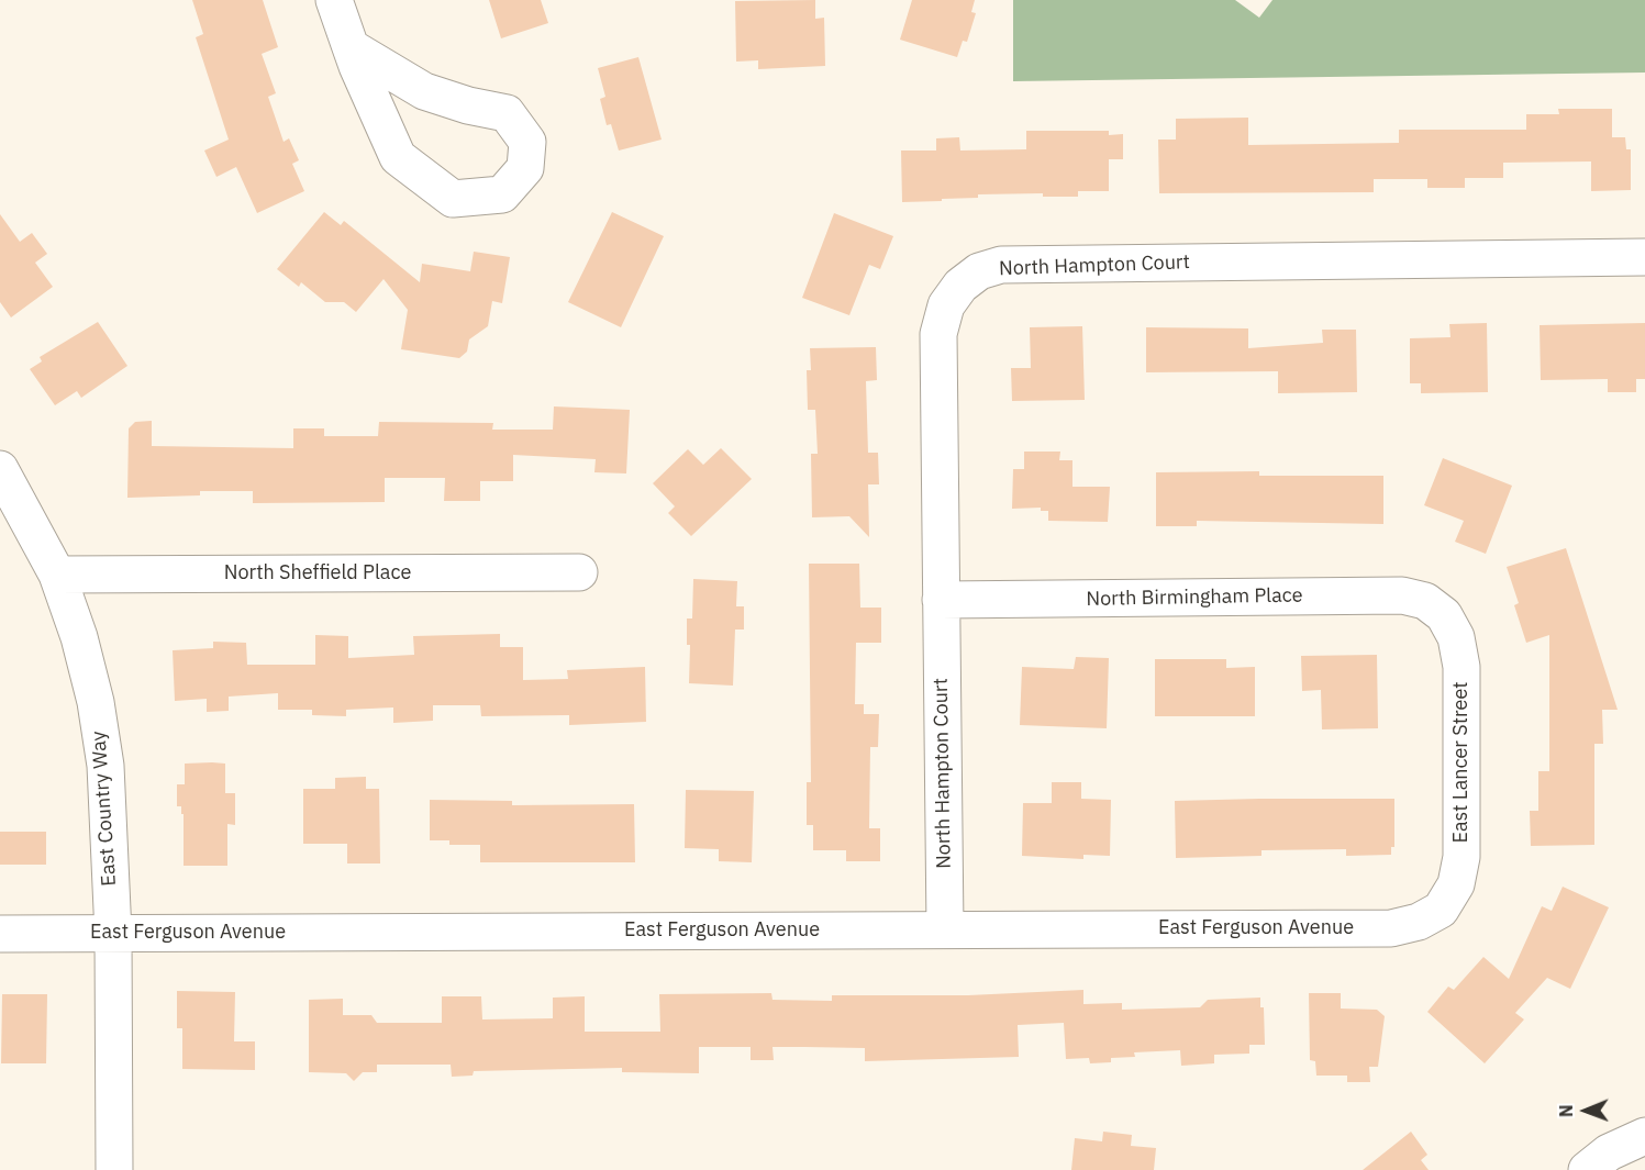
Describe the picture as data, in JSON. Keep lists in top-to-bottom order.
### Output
{
  "streets": {
    "street": [
      "North Hampton Court",
      "North Sheffield Place",
      "North Birmingham Place",
      "East Lancer Street",
      "East Country Way",
      "East Ferguson Avenue"
    ]
  },
  "crossings": [
    ["North Hampton Court", "North Birmingham Place"],
    ["North Hampton Court", "East Ferguson Avenue"],
    ["North Sheffield Place", "East Country Way"],
    ["North Birmingham Place", "East Lancer Street"],
    ["East Lancer Street", "East Ferguson Avenue"],
    ["East Country Way", "East Ferguson Avenue"]
  ],
  "north": "left"
}
